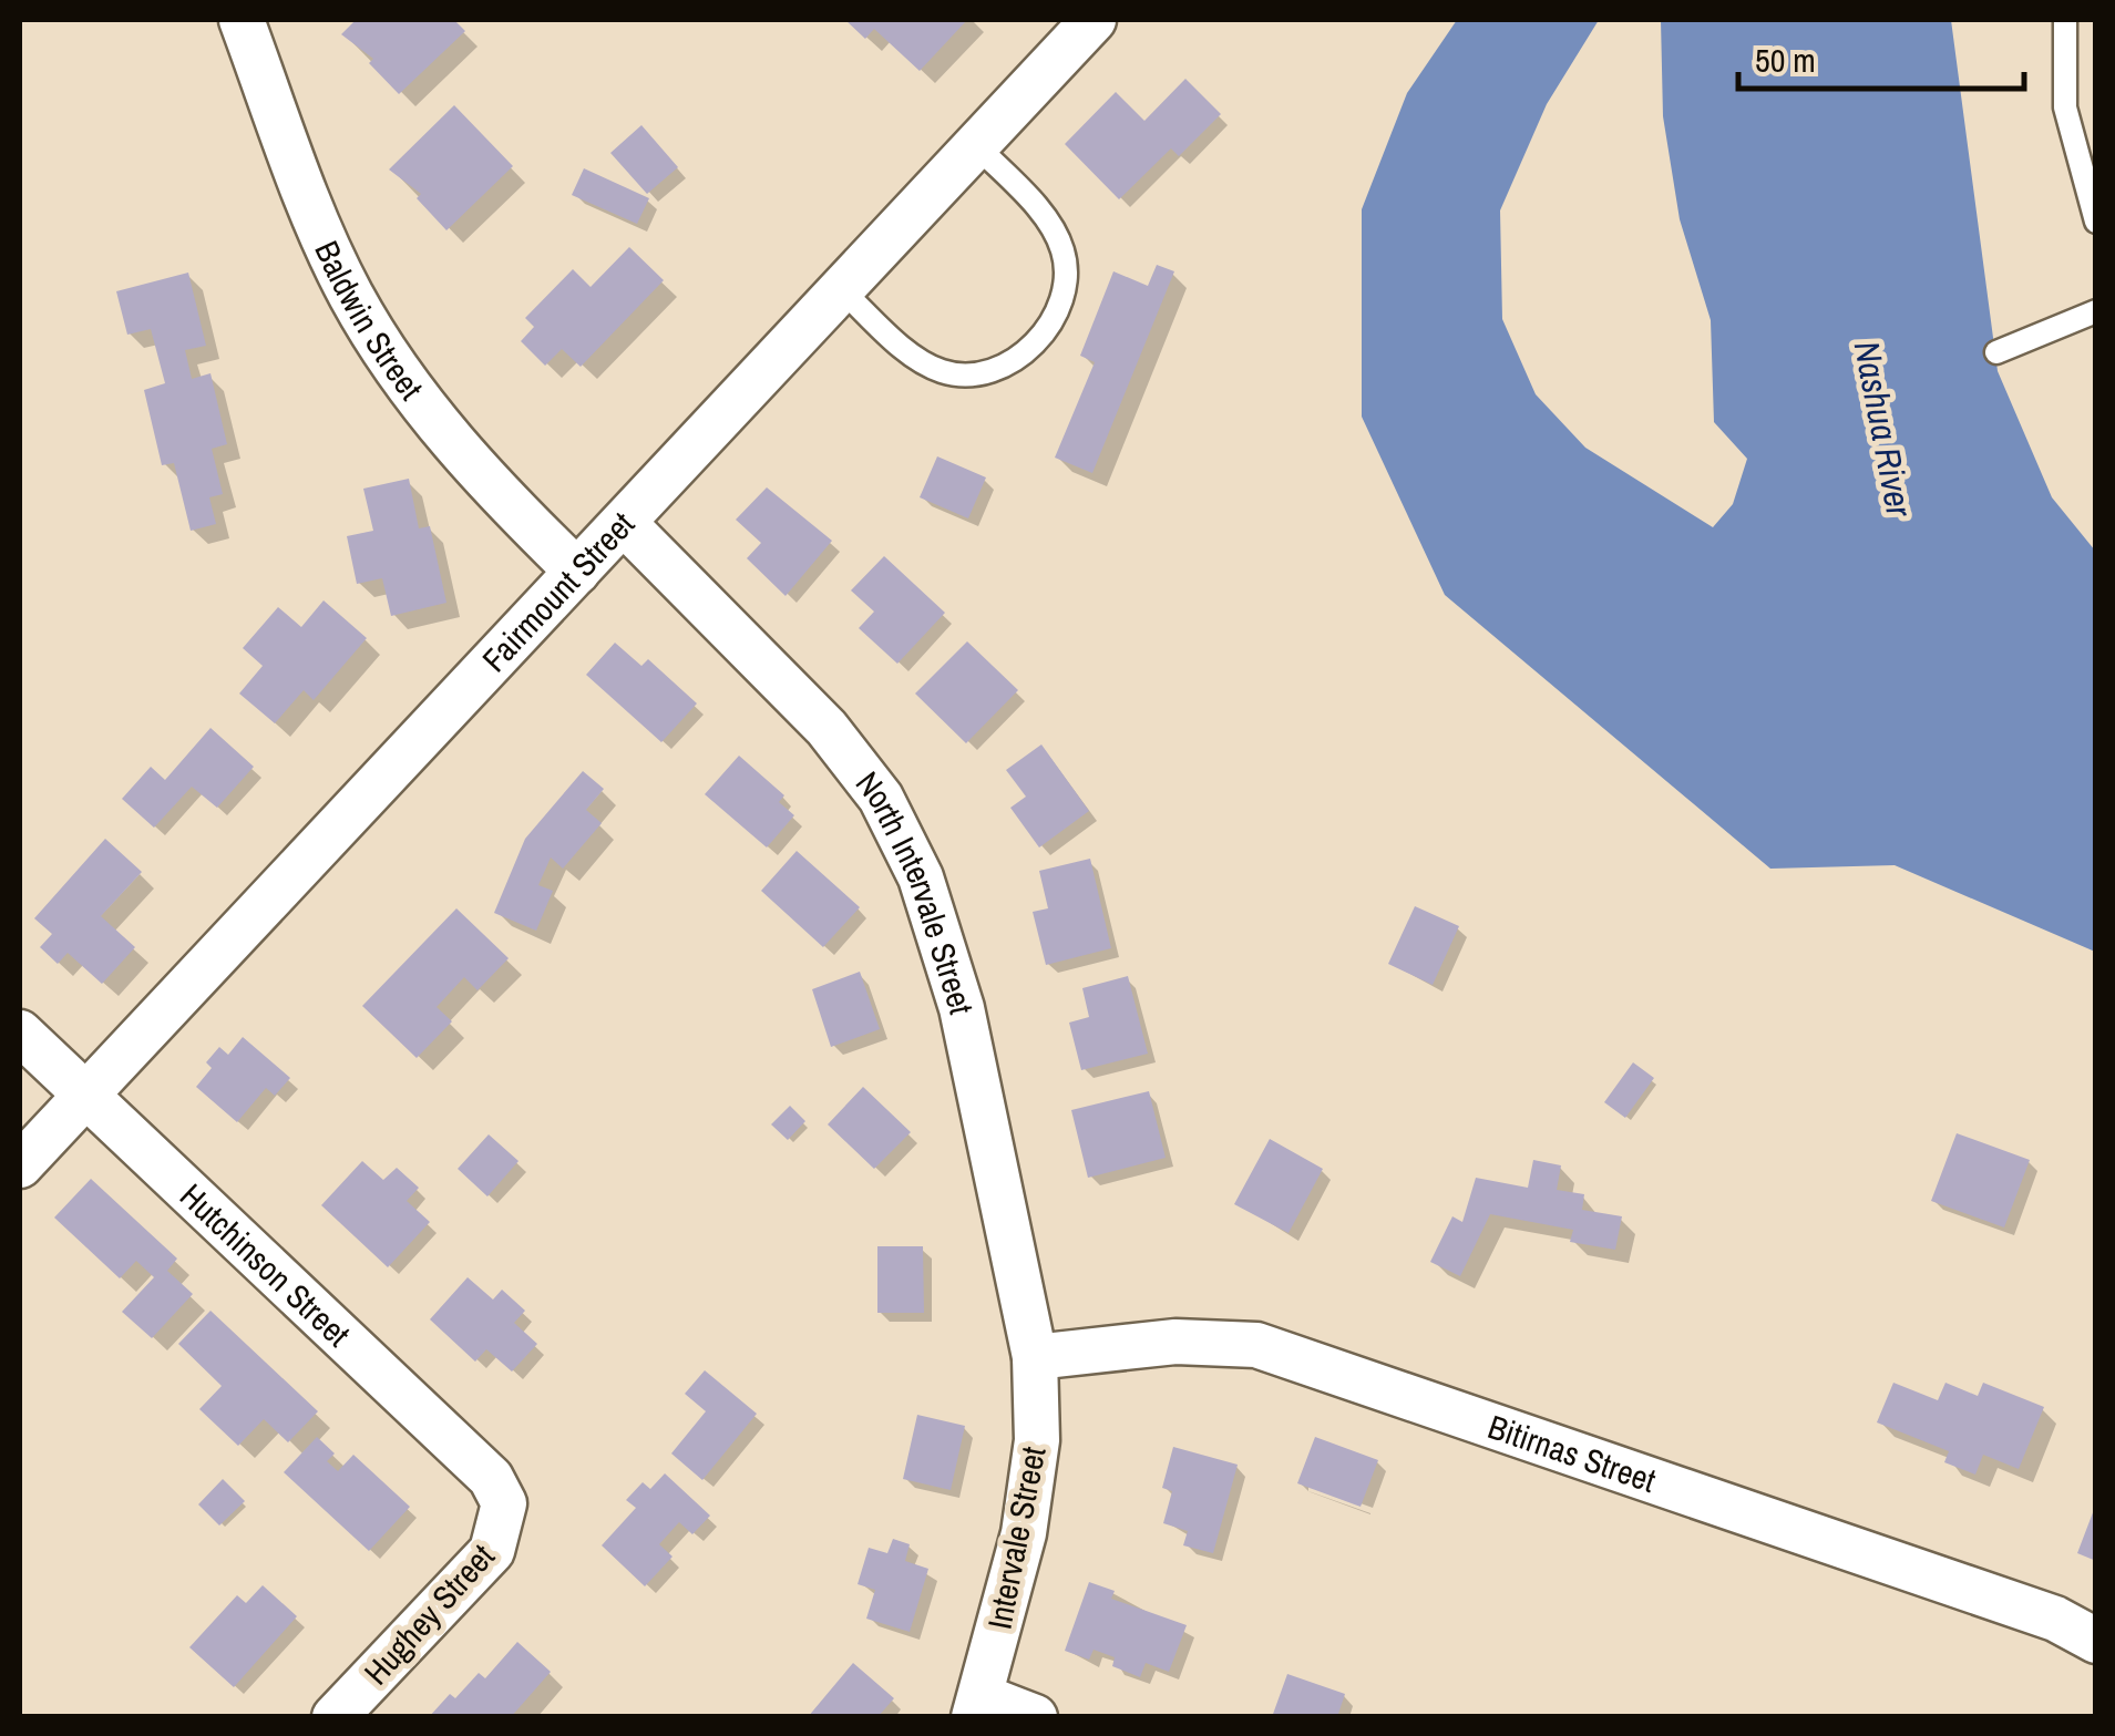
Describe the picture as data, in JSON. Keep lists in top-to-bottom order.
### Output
{
  "streets": {
    "street": [
      "Baldwin Street",
      "Fairmount Street",
      "North Intervale Street",
      "Hutchinson Street",
      "Bitirnas Street",
      "Intervale Street",
      "Hughey Street"
    ]
  },
  "crossings": [
    ["Baldwin Street", "Fairmount Street"],
    ["Fairmount Street", "North Intervale Street"],
    ["Fairmount Street", "Hutchinson Street"],
    ["North Intervale Street", "Bitirnas Street"],
    ["North Intervale Street", "Intervale Street"],
    ["Hutchinson Street", "Hughey Street"],
    ["Bitirnas Street", "Intervale Street"]
  ],
  "water": ["Nashua River"],
  "scale_bar": "50 m"
}
